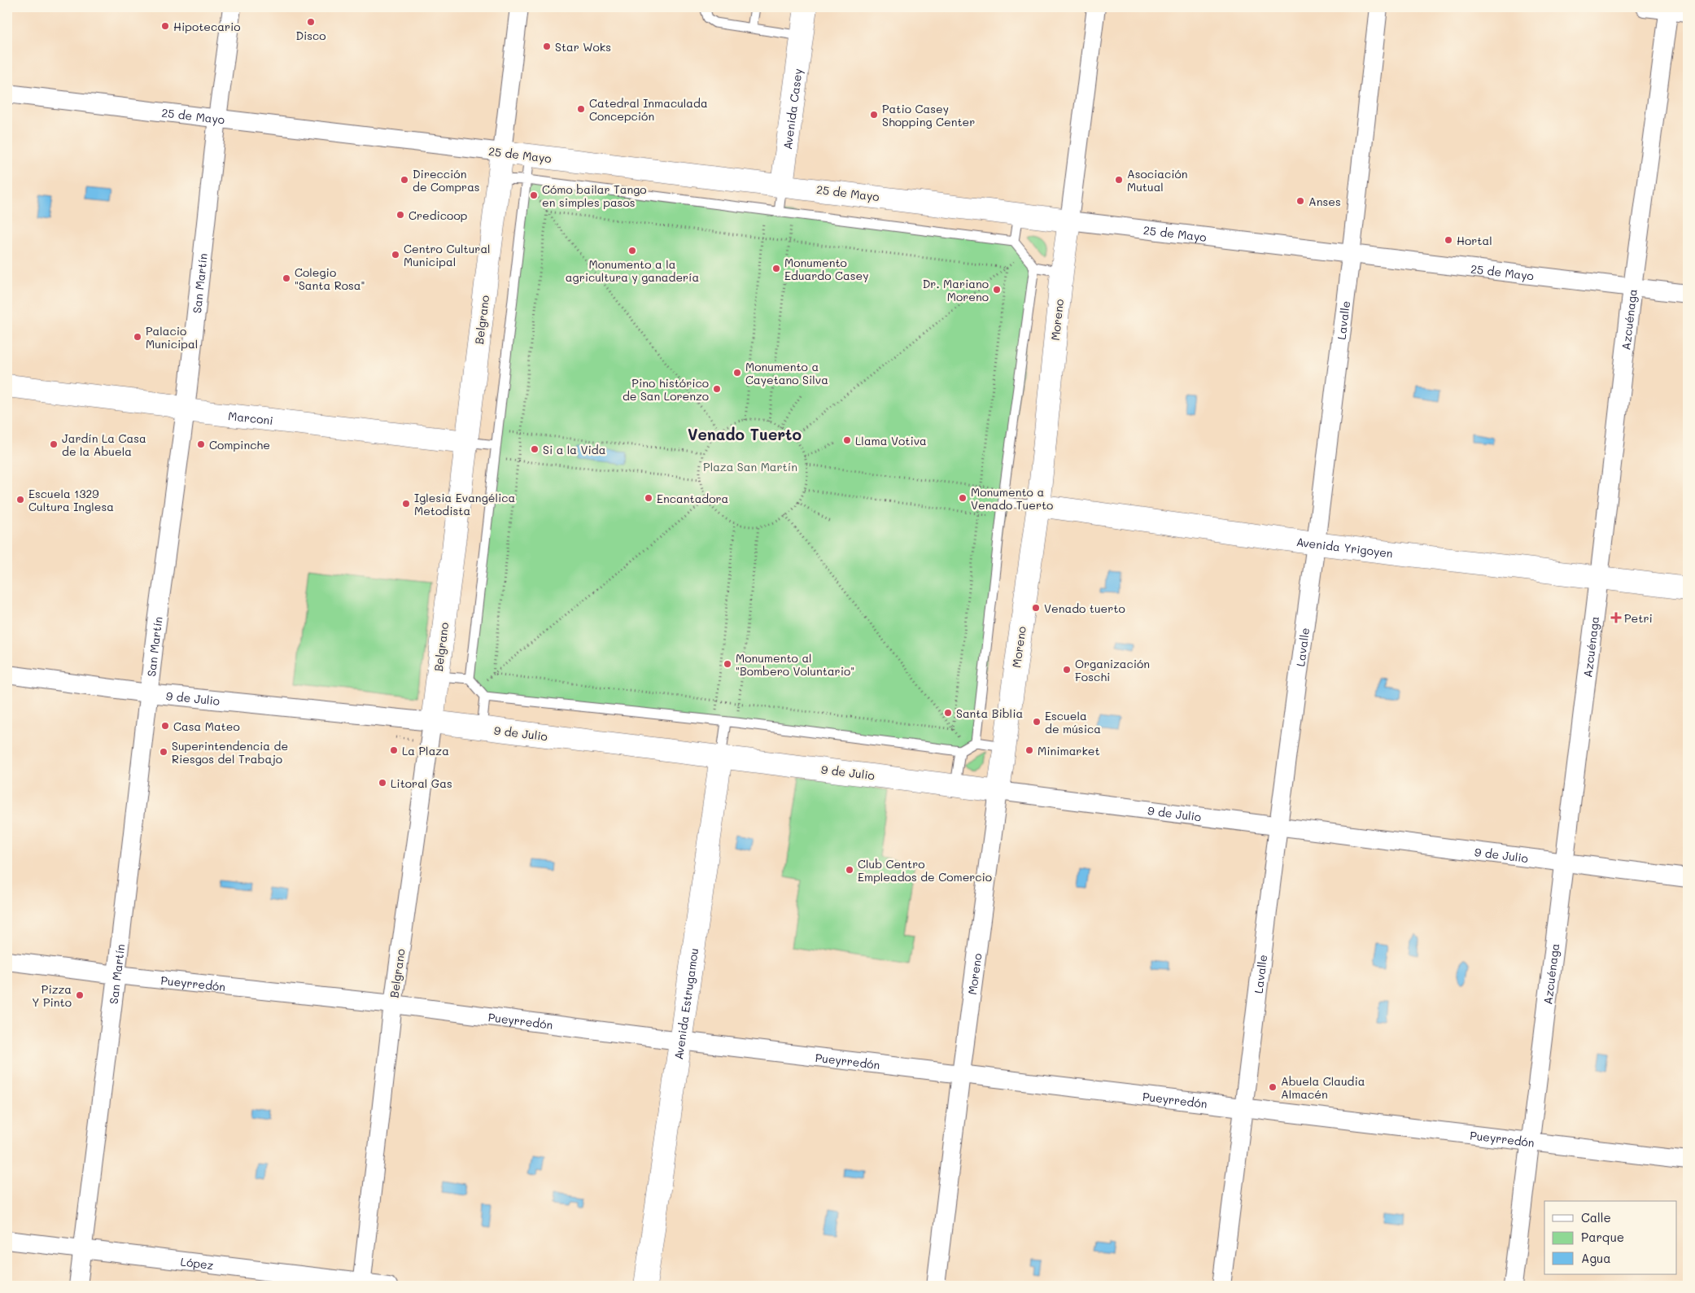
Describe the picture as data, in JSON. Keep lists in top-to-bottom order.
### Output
{
  "streets": {
    "main road": [
      "Avenida Casey",
      "25 de Mayo",
      "Belgrano",
      "Moreno",
      "Marconi",
      "Avenida Yrigoyen",
      "9 de Julio",
      "Avenida Estrugamou"
    ],
    "street": [
      "San Martín",
      "Azcuénaga",
      "Lavalle",
      "Pueyrredón",
      "López"
    ]
  },
  "crossings": [
    ["Avenida Casey", "25 de Mayo"],
    ["25 de Mayo", "San Martín"],
    ["25 de Mayo", "Azcuénaga"],
    ["25 de Mayo", "Belgrano"],
    ["25 de Mayo", "Moreno"],
    ["25 de Mayo", "Lavalle"],
    ["San Martín", "Marconi"],
    ["San Martín", "9 de Julio"],
    ["San Martín", "Pueyrredón"],
    ["San Martín", "López"],
    ["Azcuénaga", "Avenida Yrigoyen"],
    ["Azcuénaga", "9 de Julio"],
    ["Azcuénaga", "Pueyrredón"],
    ["Belgrano", "Marconi"],
    ["Belgrano", "9 de Julio"],
    ["Belgrano", "Pueyrredón"],
    ["Belgrano", "López"],
    ["Moreno", "Avenida Yrigoyen"],
    ["Moreno", "9 de Julio"],
    ["Moreno", "Pueyrredón"],
    ["Lavalle", "Avenida Yrigoyen"],
    ["Lavalle", "9 de Julio"],
    ["Lavalle", "Pueyrredón"],
    ["9 de Julio", "Avenida Estrugamou"],
    ["Pueyrredón", "Avenida Estrugamou"]
  ],
  "districts": ["Venado Tuerto"],
  "parks": ["Plaza San Martín"],
  "places": {
    "other": [
      "Disco",
      "Hipotecario",
      "Star Woks",
      "Catedral Inmaculada Concepción",
      "Patio Casey Shopping Center",
      "Dirección de Compras",
      "Asociación Mutual",
      "Cómo bailar Tango en simples pasos",
      "Anses",
      "Credicoop",
      "Hortal",
      "Monumento a la agricultura y ganadería",
      "Centro Cultural Municipal",
      "Monumento Eduardo Casey",
      "Colegio \"Santa Rosa\"",
      "Dr. Mariano Moreno",
      "Palacio Municipal",
      "Monumento a Cayetano Silva",
      "Pino histórico de San Lorenzo",
      "Llama Votiva",
      "Jardín La Casa de la Abuela",
      "Compinche",
      "Si a la Vida",
      "Encantadora",
      "Monumento a Venado Tuerto",
      "Escuela 1329 Cultura Inglesa",
      "Iglesia Evangélica Metodista",
      "Venado tuerto",
      "Monumento al \"Bombero Voluntario\"",
      "Organización Foschi",
      "Santa Biblia",
      "Escuela de música",
      "Casa Mateo",
      "La Plaza",
      "Minimarket",
      "Superintendencia de Riesgos del Trabajo",
      "Litoral Gas",
      "Club Centro Empleados de Comercio",
      "Pizza Y Pinto",
      "Abuela Claudia Almacén"
    ],
    "health": ["Petri"]
  },
  "legend": ["Calle", "Parque", "Agua"]
}
